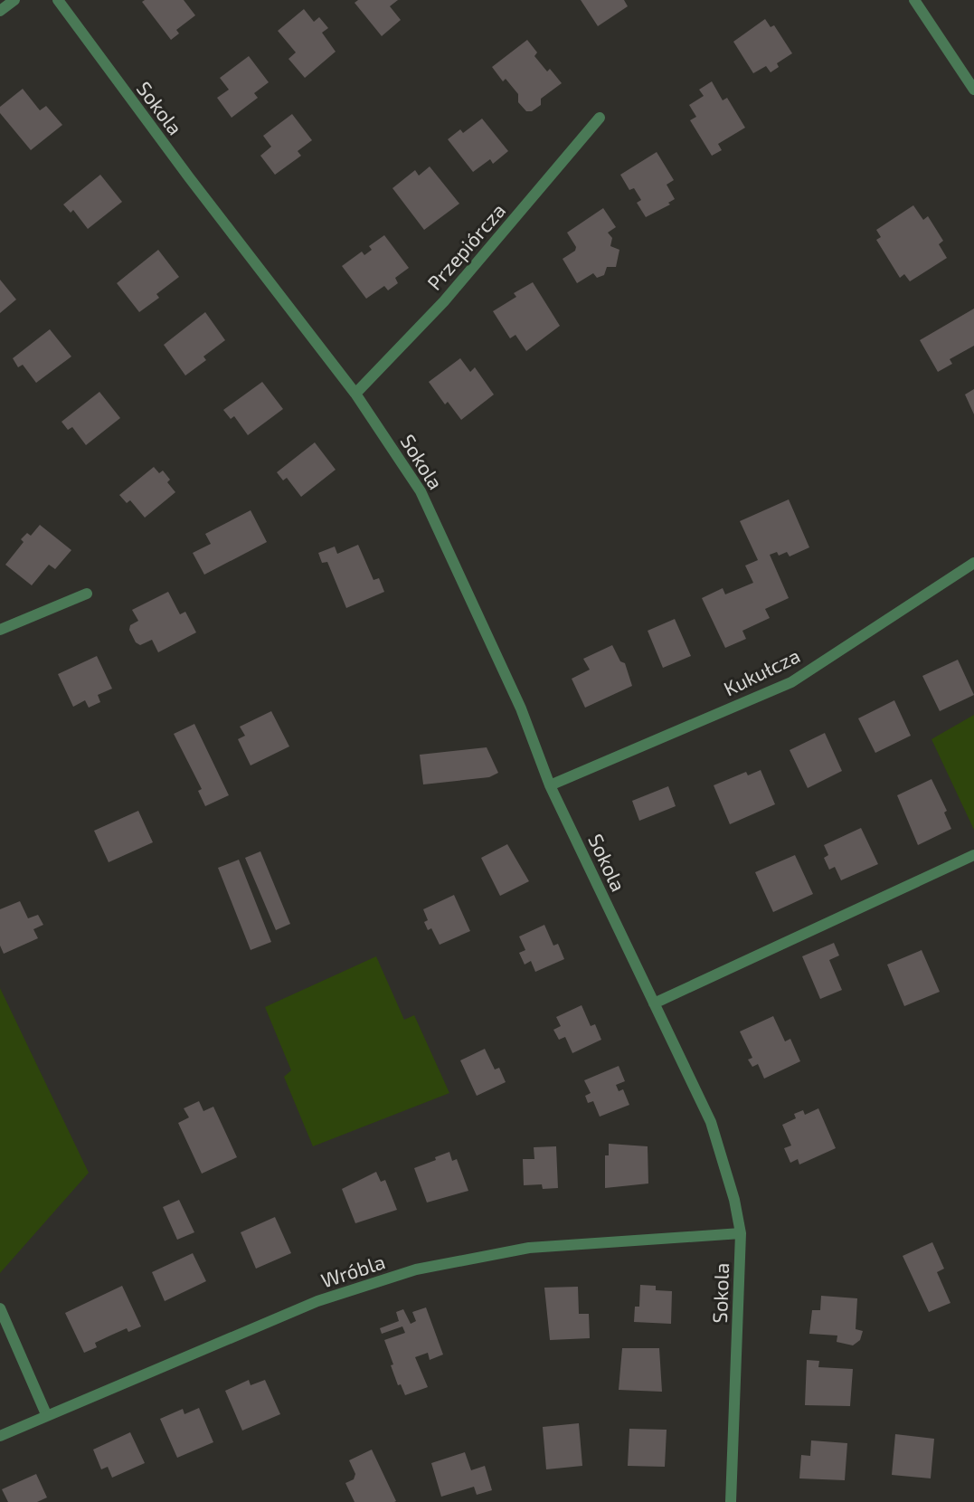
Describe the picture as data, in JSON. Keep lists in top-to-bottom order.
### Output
{
  "streets": {
    "street": [
      "Sokola",
      "Przepiórcza",
      "Kukułcza",
      "Wróbla"
    ]
  },
  "crossings": [
    ["Sokola", "Przepiórcza"],
    ["Sokola", "Kukułcza"],
    ["Sokola", "Wróbla"]
  ]
}
